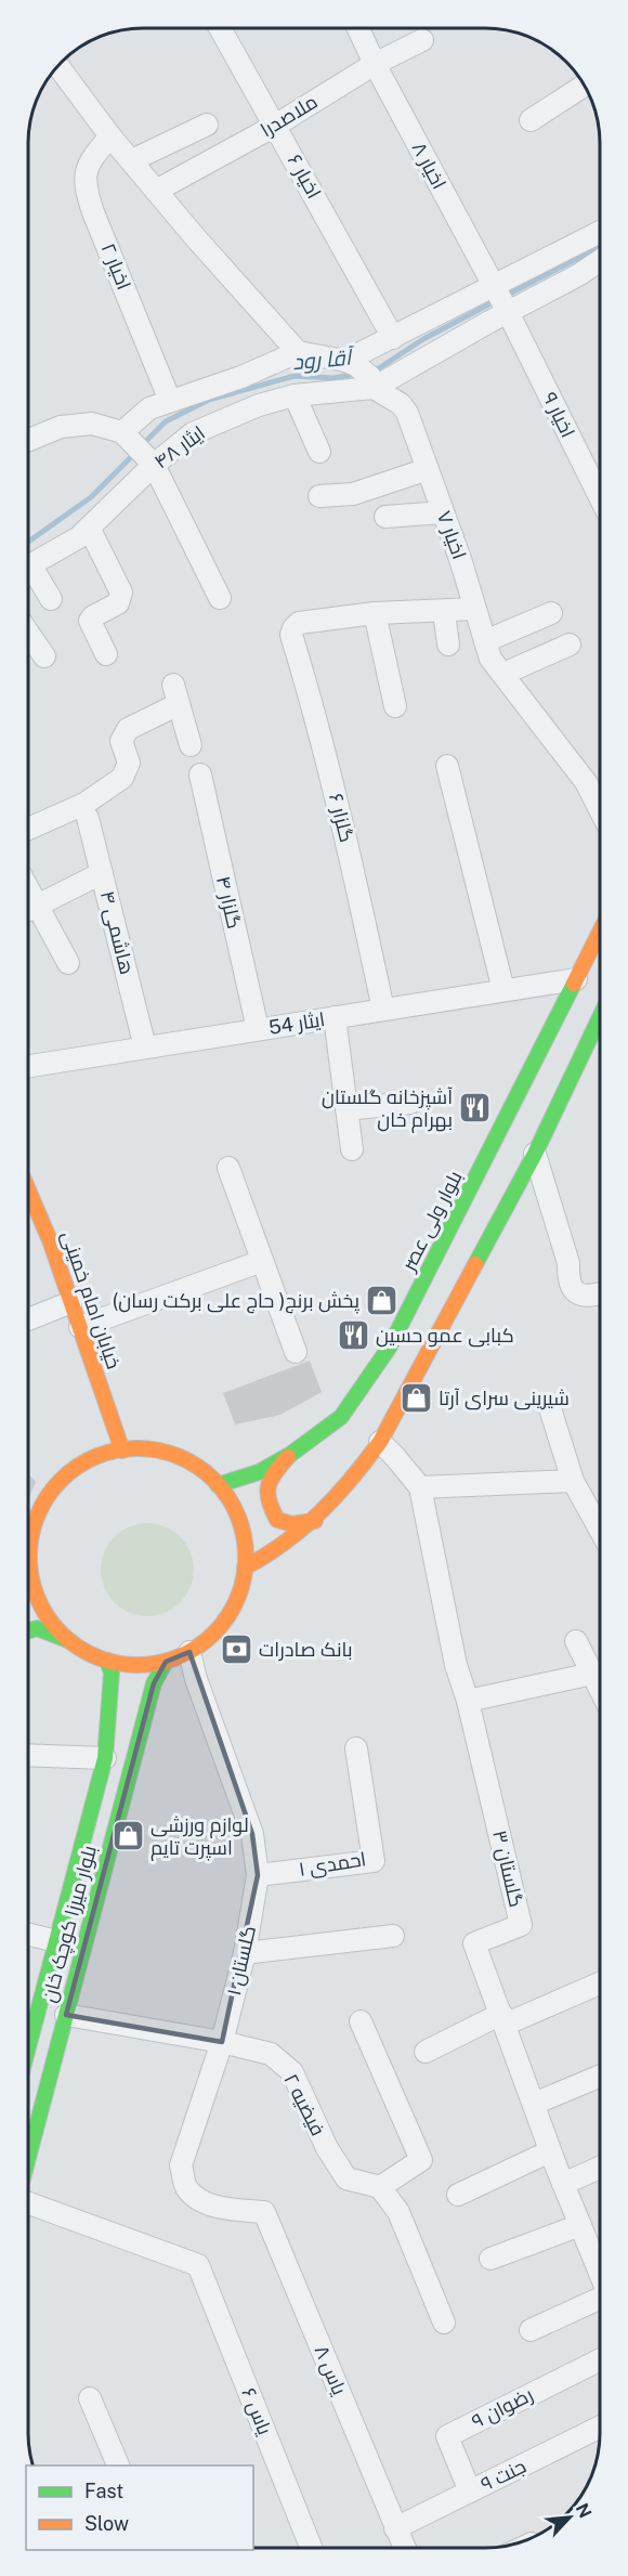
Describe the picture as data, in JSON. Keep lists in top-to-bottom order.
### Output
{
  "streets": {
    "main road": ["بلوار ولی عصر", "خیابان امام خمینی", "بلوار میرزا کوچک خان"],
    "street": [
      "ملاصدرا",
      "اخیار ۸",
      "اخیار ۶",
      "اخیار ۲",
      "اخیار ۹",
      "ایثار ۴۸",
      "اخیار ۷",
      "گلزار ۶",
      "گلزار ۴",
      "هاشمی ۴",
      "ایثار 54",
      "احمدی ۱",
      "گلستان ۳",
      "گلستان ۱",
      "فیضیه ۲",
      "یاس ۸",
      "رضوان ۹",
      "یاس ۶",
      "جنت ۹"
    ]
  },
  "crossings": [
    ["ملاصدرا", "اخیار ۸"],
    ["ملاصدرا", "اخیار ۶"],
    ["اخیار ۸", "اخیار ۹"],
    ["ایثار ۴۸", "اخیار ۷"],
    ["گلزار ۶", "ایثار 54"],
    ["گلزار ۴", "ایثار 54"],
    ["هاشمی ۴", "ایثار 54"],
    ["ایثار 54", "بلوار ولی عصر"],
    ["بلوار ولی عصر", "خیابان امام خمینی"],
    ["بلوار ولی عصر", "بلوار میرزا کوچک خان"],
    ["بلوار ولی عصر", "گلستان ۱"],
    ["خیابان امام خمینی", "بلوار میرزا کوچک خان"],
    ["خیابان امام خمینی", "گلستان ۱"],
    ["احمدی ۱", "گلستان ۱"],
    ["بلوار میرزا کوچک خان", "گلستان ۱"],
    ["بلوار میرزا کوچک خان", "فیضیه ۲"],
    ["گلستان ۱", "فیضیه ۲"],
    ["گلستان ۱", "یاس ۸"],
    ["یاس ۸", "جنت ۹"],
    ["رضوان ۹", "جنت ۹"]
  ],
  "water": ["آقا رود"],
  "places": {
    "restaurant": ["آشپزخانه گلستان بهرام خان", "کبابی عمو حسین"],
    "shop": ["پخش برنج( حاج علی برکت رسان)", "شیرینی سرای آرتا", "لوازم ورزشی اسپرت تایم"],
    "bank": ["بانک صادرات"]
  },
  "legend": ["Fast", "Slow"],
  "north": "top right"
}
